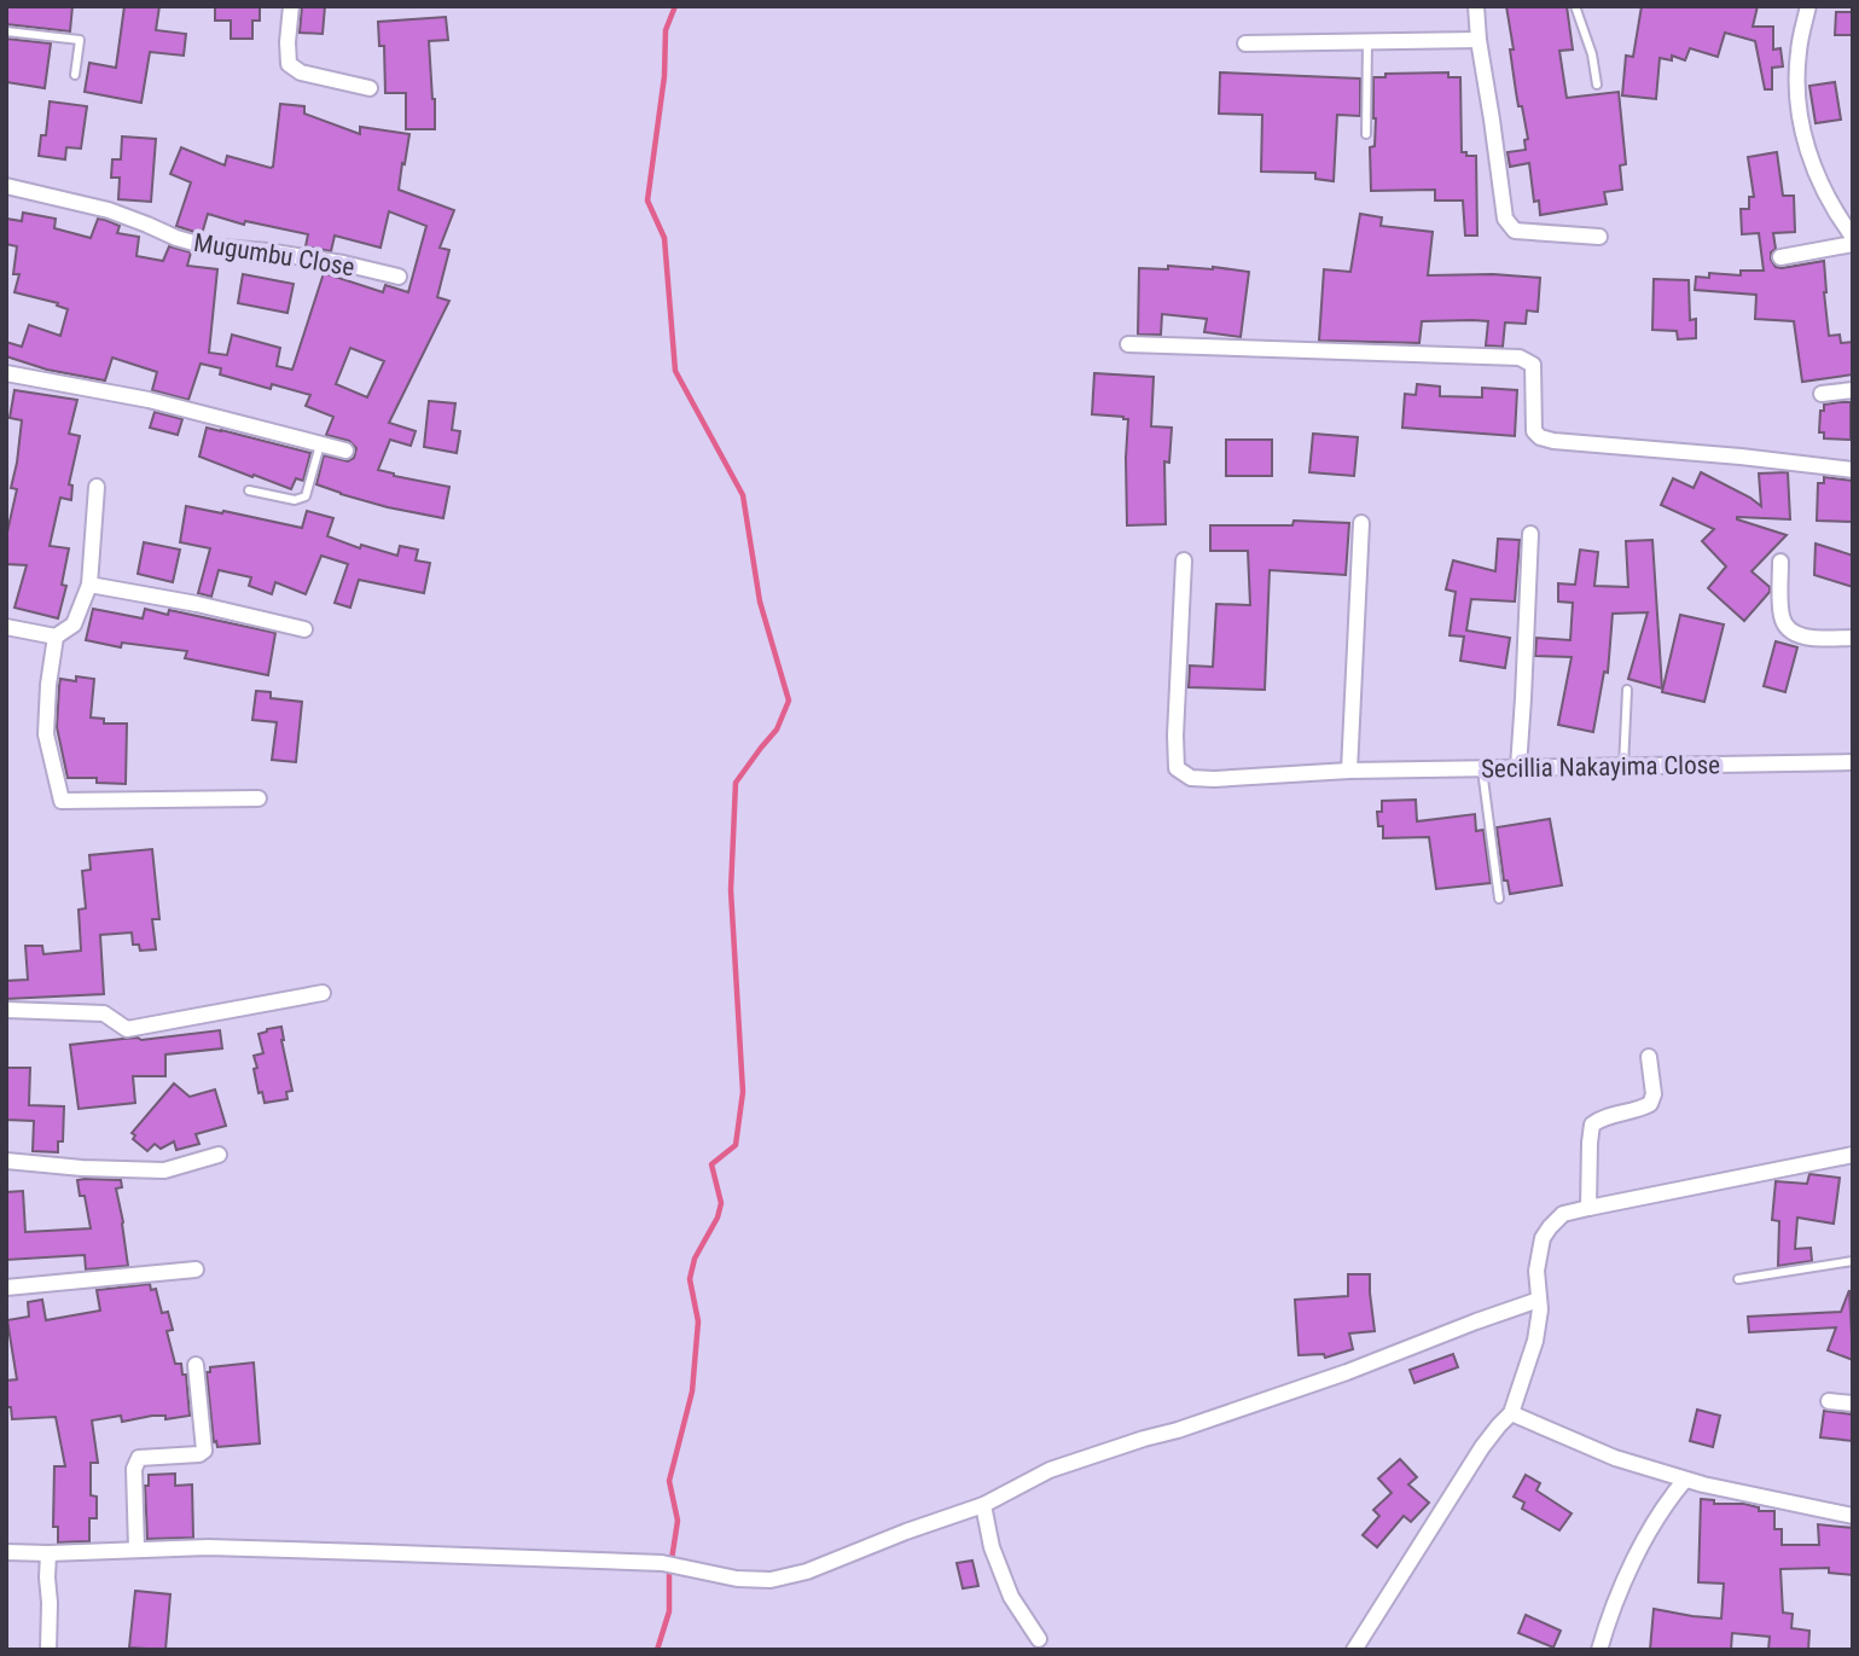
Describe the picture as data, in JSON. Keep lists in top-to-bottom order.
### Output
{
  "streets": {
    "street": ["Mugumbu Close", "Secillia Nakayima Close"]
  }
}
